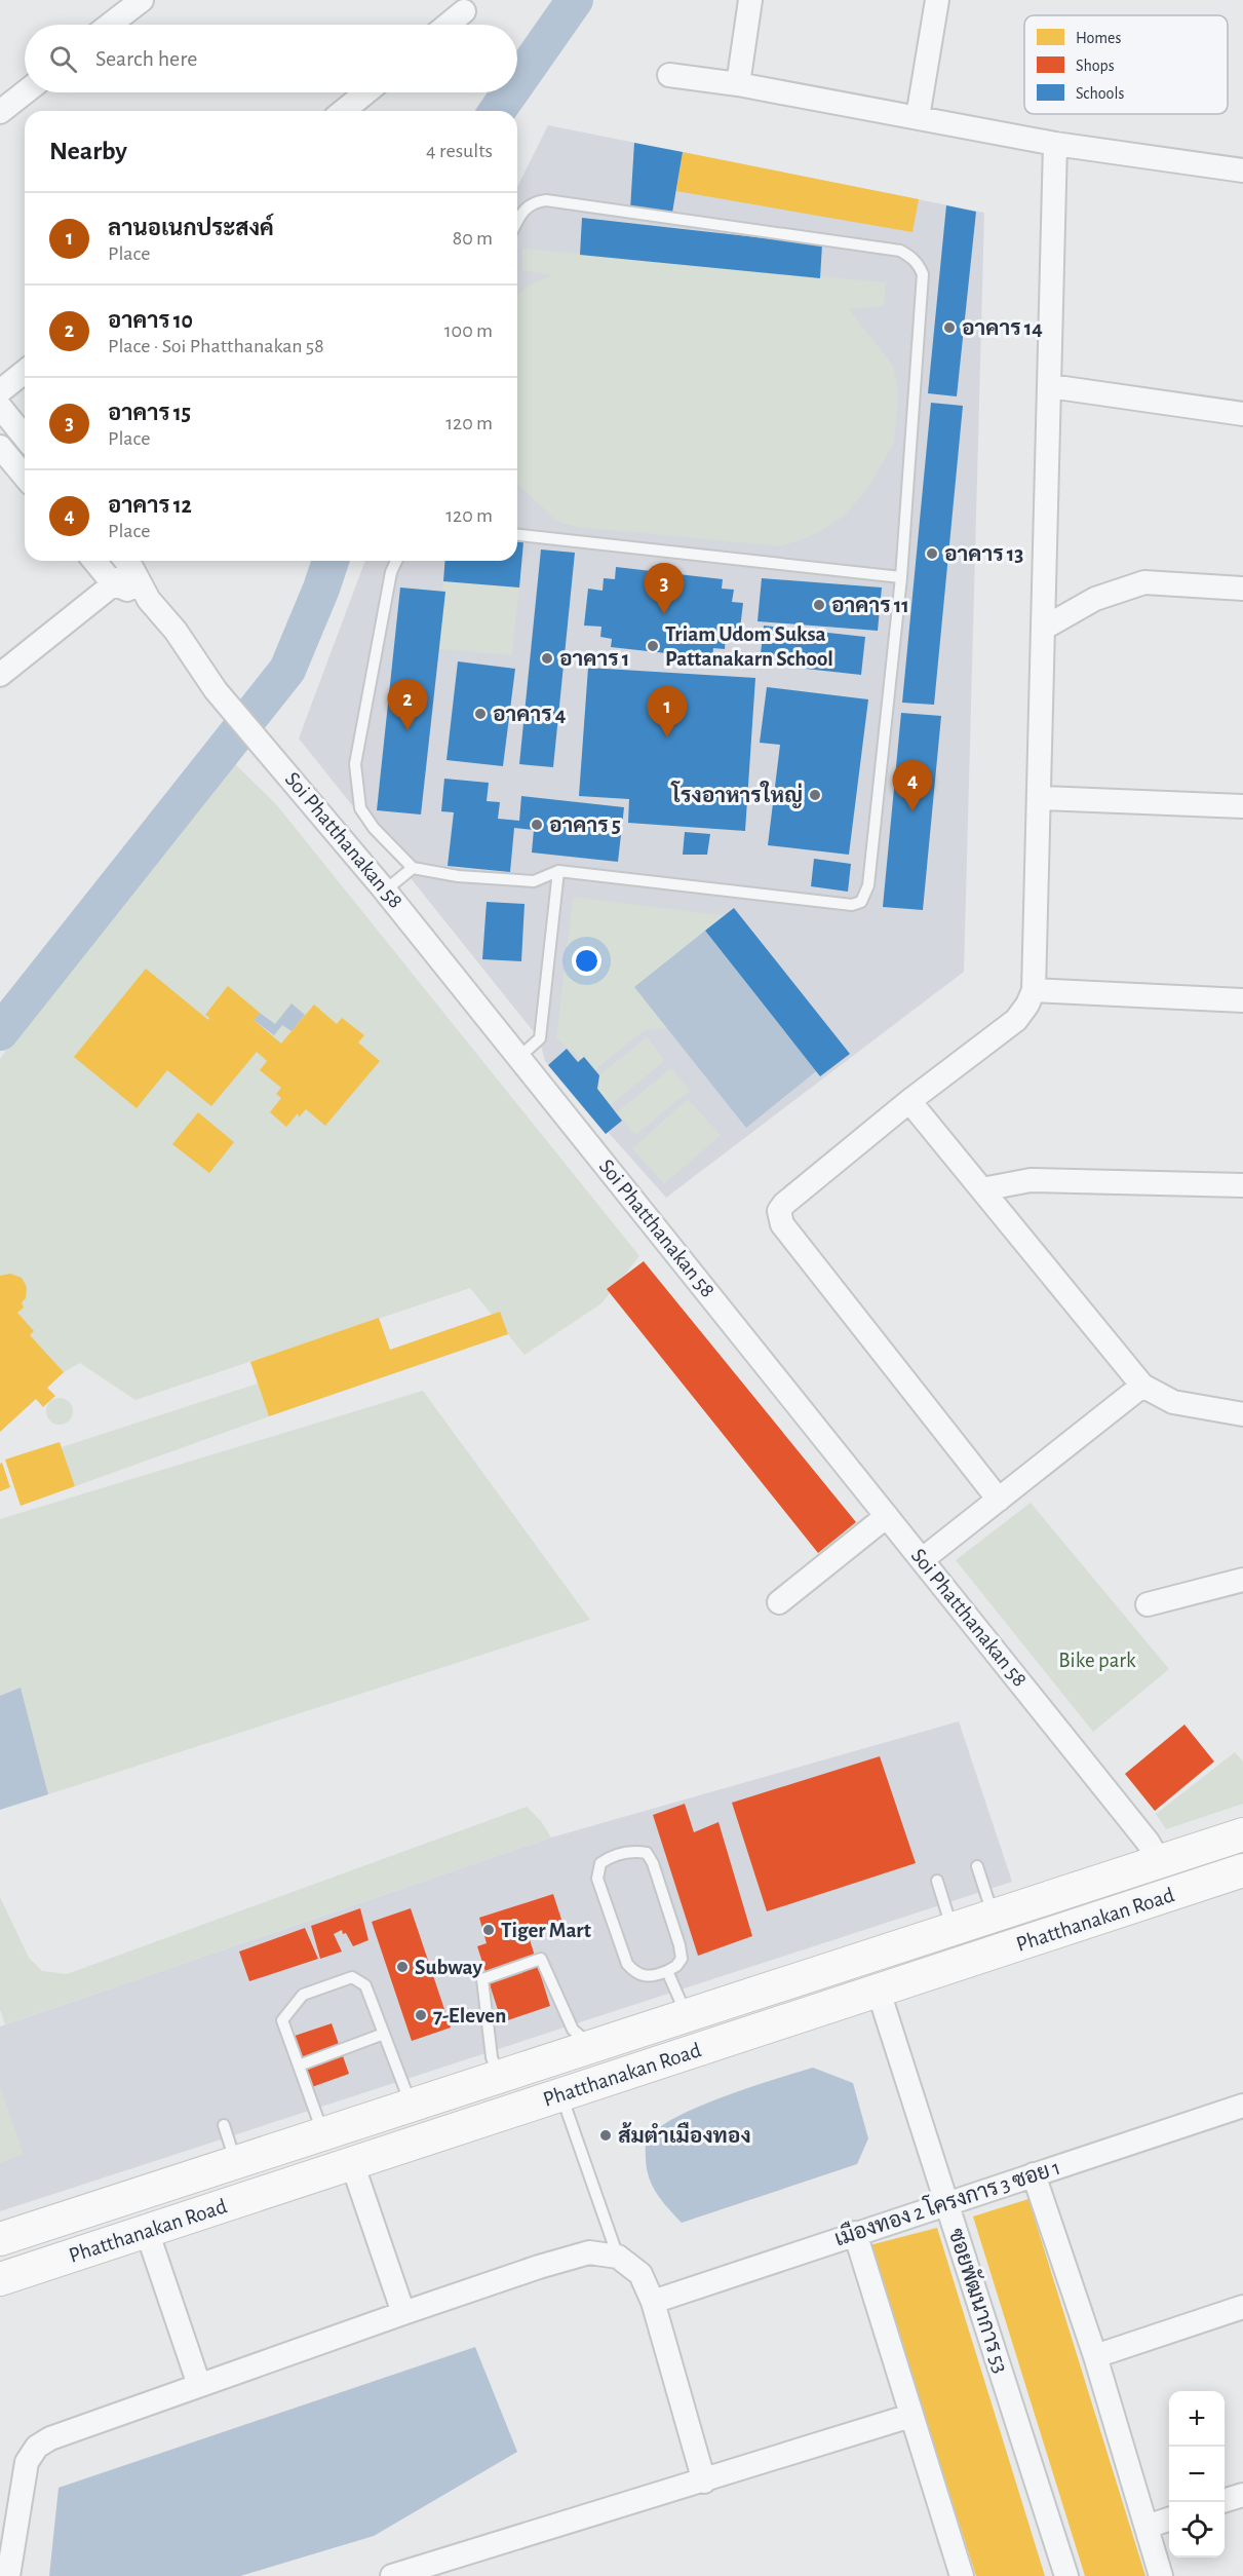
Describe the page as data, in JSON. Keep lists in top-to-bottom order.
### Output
{
  "streets": {
    "main road": ["Phatthanakan Road"],
    "street": ["Soi Phatthanakan 58", "เมืองทอง 2 โครงการ 3 ซอย 1", "ซอยพัฒนาการ 53"]
  },
  "crossings": [
    ["Soi Phatthanakan 58", "Phatthanakan Road"],
    ["Phatthanakan Road", "ซอยพัฒนาการ 53"],
    ["เมืองทอง 2 โครงการ 3 ซอย 1", "ซอยพัฒนาการ 53"]
  ],
  "parks": ["Bike park"],
  "places": [
    "อาคาร 14",
    "อาคาร 13",
    "อาคาร 11",
    "Triam Udom Suksa Pattanakarn School",
    "อาคาร 1",
    "อาคาร 4",
    "โรงอาหารใหญ่",
    "อาคาร 5",
    "Tiger Mart",
    "Subway",
    "7-Eleven",
    "ส้มตำเมืองทอง"
  ],
  "legend": ["Homes", "Shops", "Schools"],
  "page": {
    "search": "Search here",
    "heading": ["Nearby", "4 results"],
    "list": [
      {
        "mark": "1",
        "name": "ลานอเนกประสงค์",
        "note": "Place",
        "value": "80 m"
      },
      {
        "mark": "2",
        "name": "อาคาร 10",
        "note": "Place · Soi Phatthanakan 58",
        "value": "100 m"
      },
      {
        "mark": "3",
        "name": "อาคาร 15",
        "note": "Place",
        "value": "120 m"
      },
      {
        "mark": "4",
        "name": "อาคาร 12",
        "note": "Place",
        "value": "120 m"
      }
    ],
    "pins": [
      "3",
      "2",
      "1",
      "4"
    ],
    "map_buttons": ["+", "−"]
  }
}
